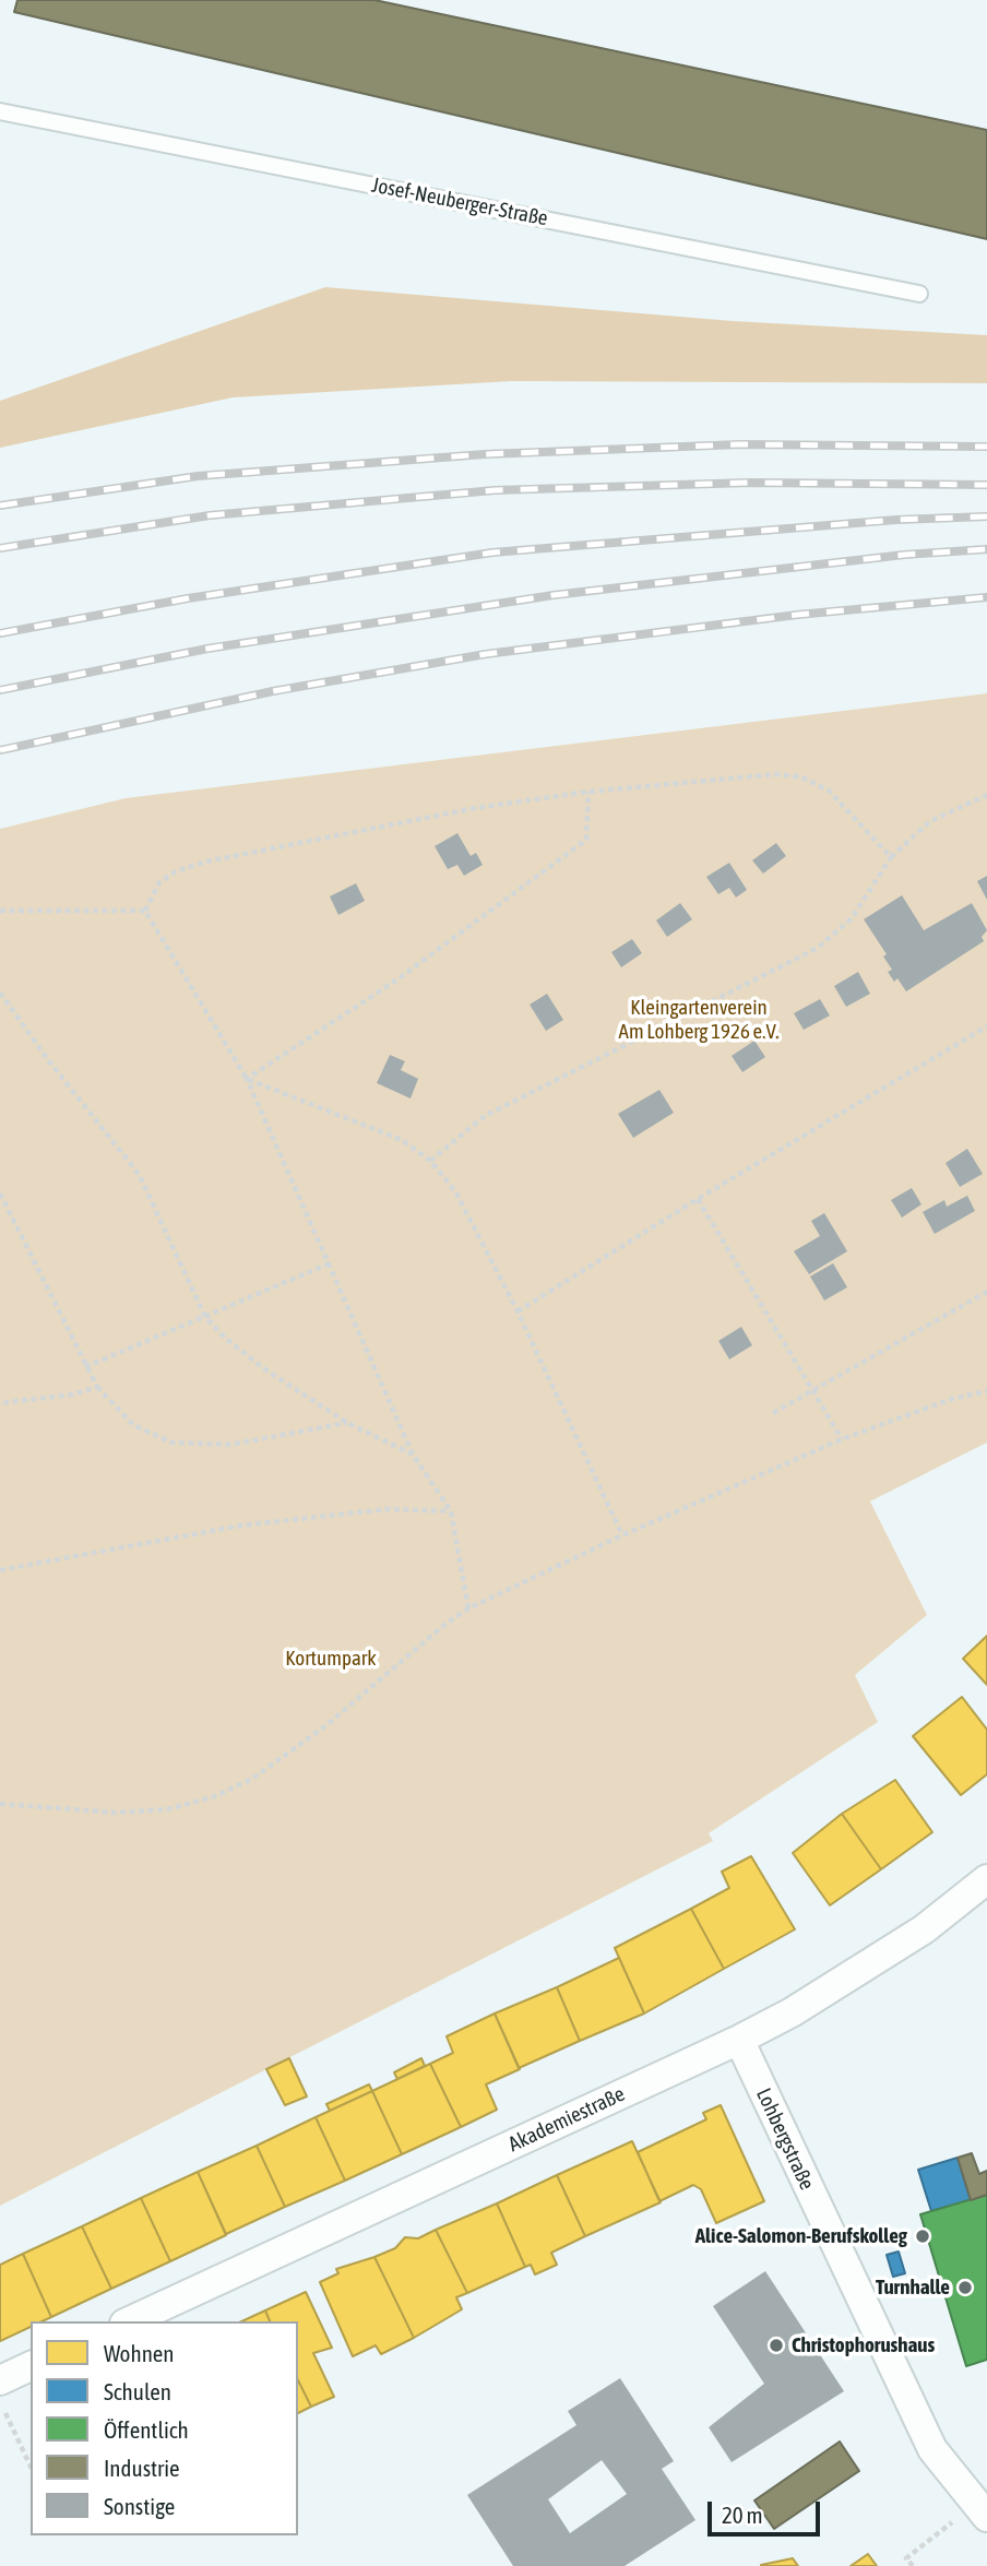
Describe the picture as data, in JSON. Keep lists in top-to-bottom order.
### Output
{
  "streets": {
    "street": ["Akademiestraße", "Lohbergstraße"],
    "lane": ["Josef-Neuberger-Straße"]
  },
  "crossings": [
    ["Akademiestraße", "Lohbergstraße"]
  ],
  "parks": ["Kleingartenverein Am Lohberg 1926 e.V.", "Kortumpark"],
  "places": ["Alice-Salomon-Berufskolleg", "Turnhalle", "Christophorushaus"],
  "legend": [
    "Wohnen",
    "Schulen",
    "Öffentlich",
    "Industrie",
    "Sonstige"
  ],
  "scale_bar": "20 m"
}
